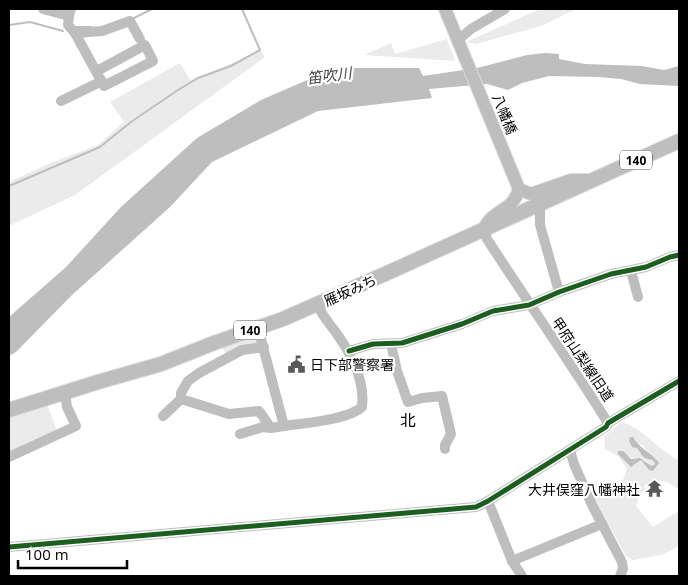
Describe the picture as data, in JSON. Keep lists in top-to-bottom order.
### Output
{
  "streets": {
    "highway": ["140", "雁坂みち"],
    "main road": ["八幡橋"],
    "street": ["甲府山梨線旧道"]
  },
  "crossings": [
    ["雁坂みち", "甲府山梨線旧道"]
  ],
  "districts": ["北"],
  "water": ["笛吹川"],
  "places": {
    "public building": ["日下部警察署"],
    "temple": ["大井俣窪八幡神社"]
  },
  "scale_bar": "100 m"
}
